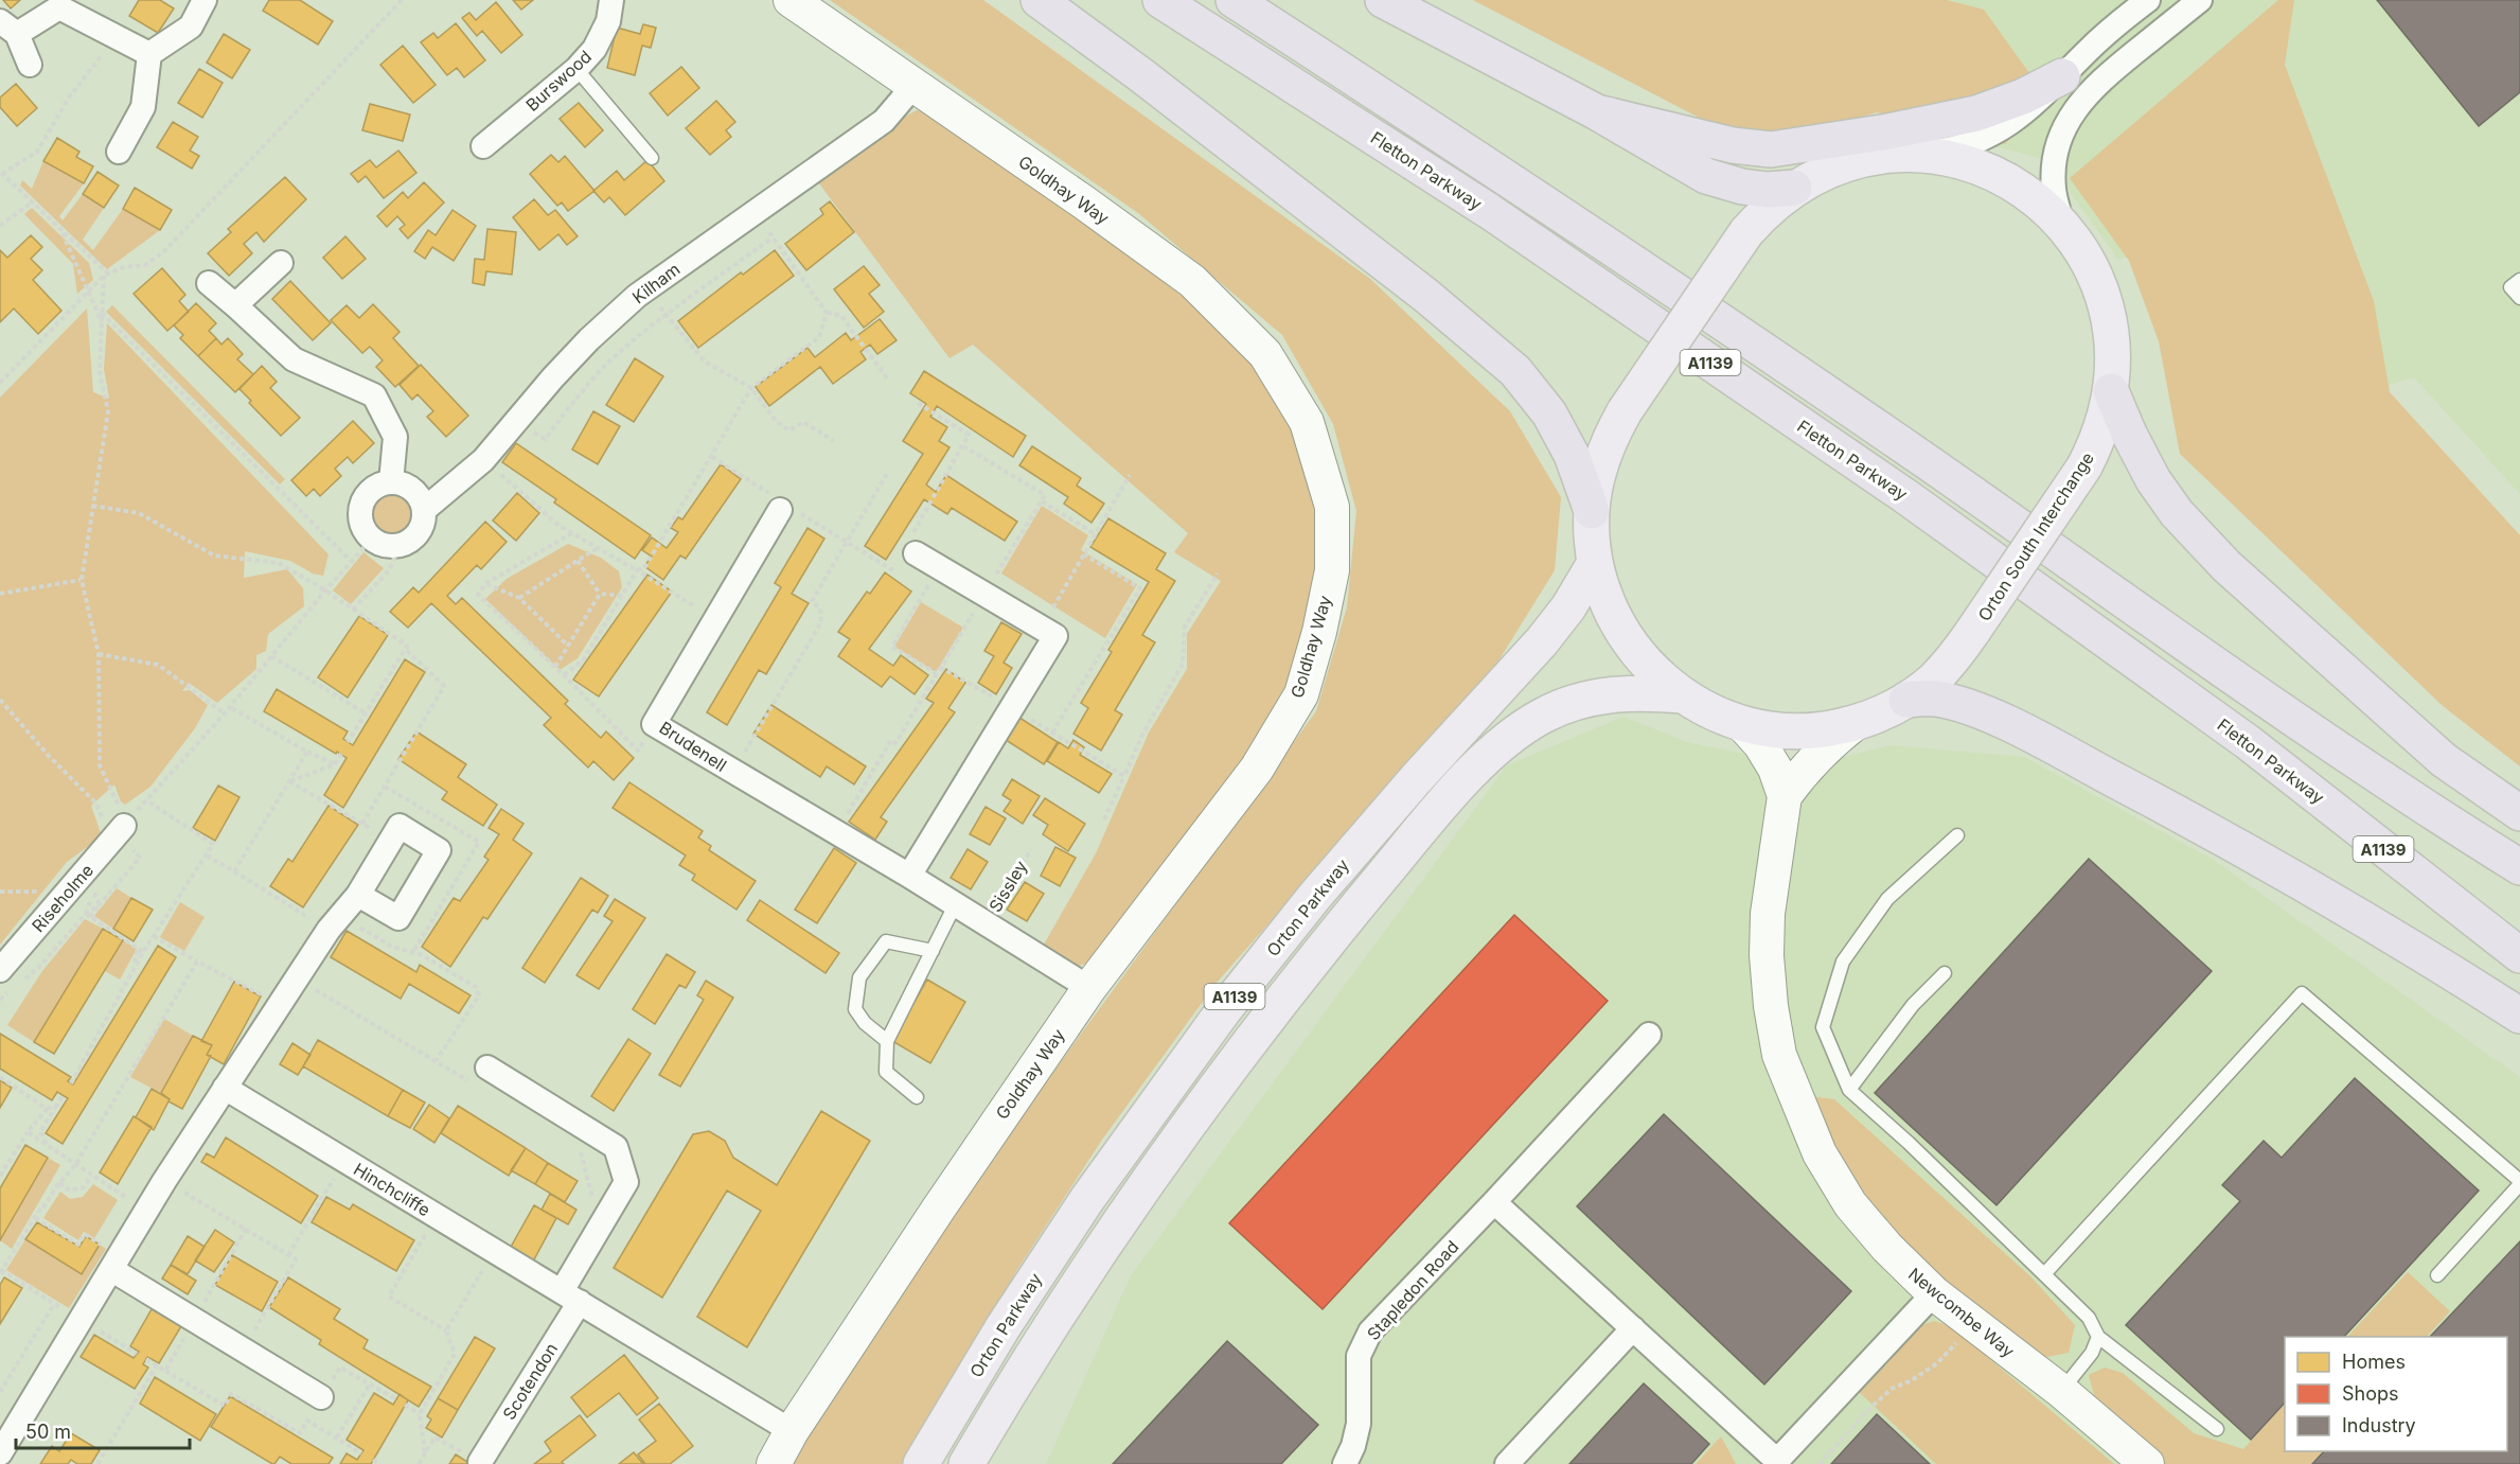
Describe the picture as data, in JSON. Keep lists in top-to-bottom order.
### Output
{
  "streets": {
    "highway": ["Fletton Parkway", "A1139"],
    "main road": ["Orton South Interchange", "Orton Parkway"],
    "street": [
      "Burswood",
      "Goldhay Way",
      "Kilham",
      "Brudenell",
      "Riseholme",
      "Hinchcliffe",
      "Stapledon Road",
      "Newcombe Way",
      "Scotendon"
    ],
    "path": ["Sissley"]
  },
  "crossings": [
    ["Goldhay Way", "Kilham"],
    ["Goldhay Way", "Brudenell"],
    ["Goldhay Way", "Hinchcliffe"],
    ["A1139", "Orton South Interchange"],
    ["Orton South Interchange", "Orton Parkway"],
    ["Orton South Interchange", "Newcombe Way"],
    ["Brudenell", "Sissley"],
    ["Hinchcliffe", "Scotendon"]
  ],
  "legend": ["Homes", "Shops", "Industry"],
  "scale_bar": "50 m"
}
